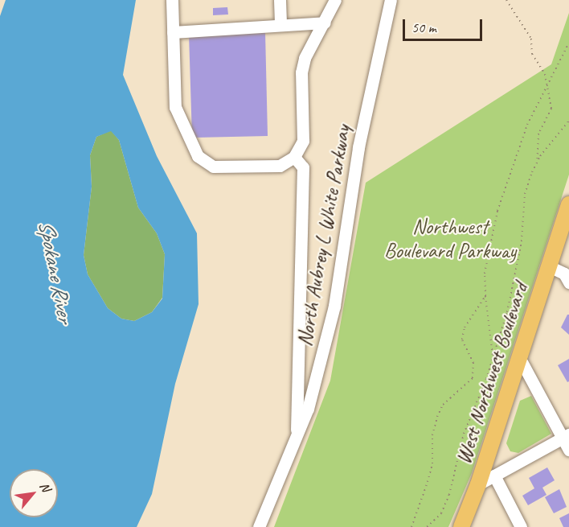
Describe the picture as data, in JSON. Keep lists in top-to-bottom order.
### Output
{
  "streets": {
    "main road": ["West Northwest Boulevard"],
    "street": ["North Aubrey L White Parkway"]
  },
  "water": ["Spokane River"],
  "parks": ["Northwest Boulevard Parkway"],
  "scale_bar": "50 m",
  "north": "top right"
}
